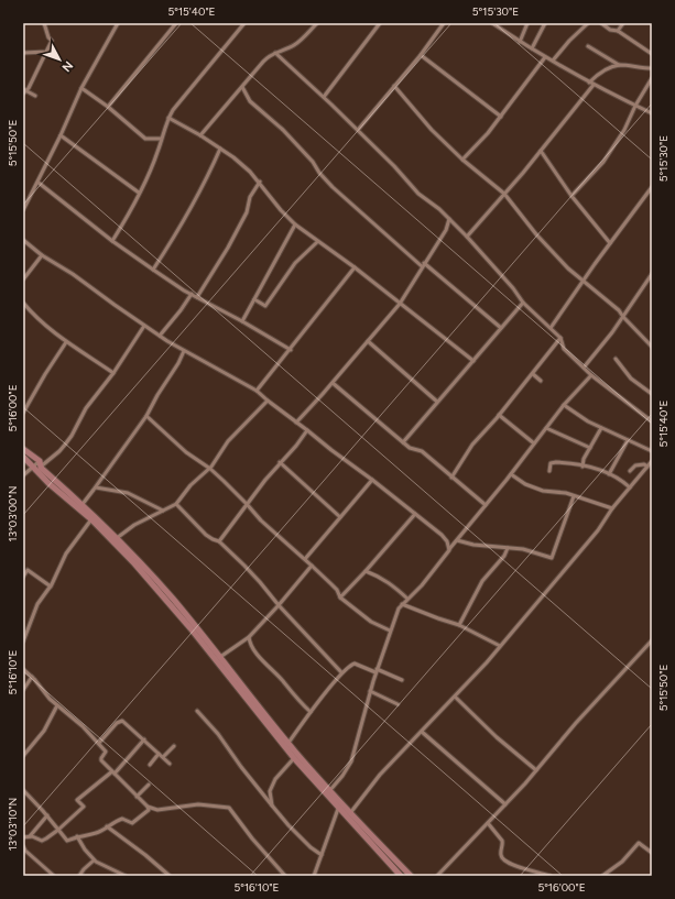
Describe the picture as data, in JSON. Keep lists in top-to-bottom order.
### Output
{
  "north": "bottom right",
  "coordinates": [
    "5°15'40\"E",
    "5°15'30\"E",
    "5°15'50\"E",
    "5°16'00\"E",
    "13°03'00\"N",
    "5°16'10\"E",
    "13°03'10\"N"
  ]
}
